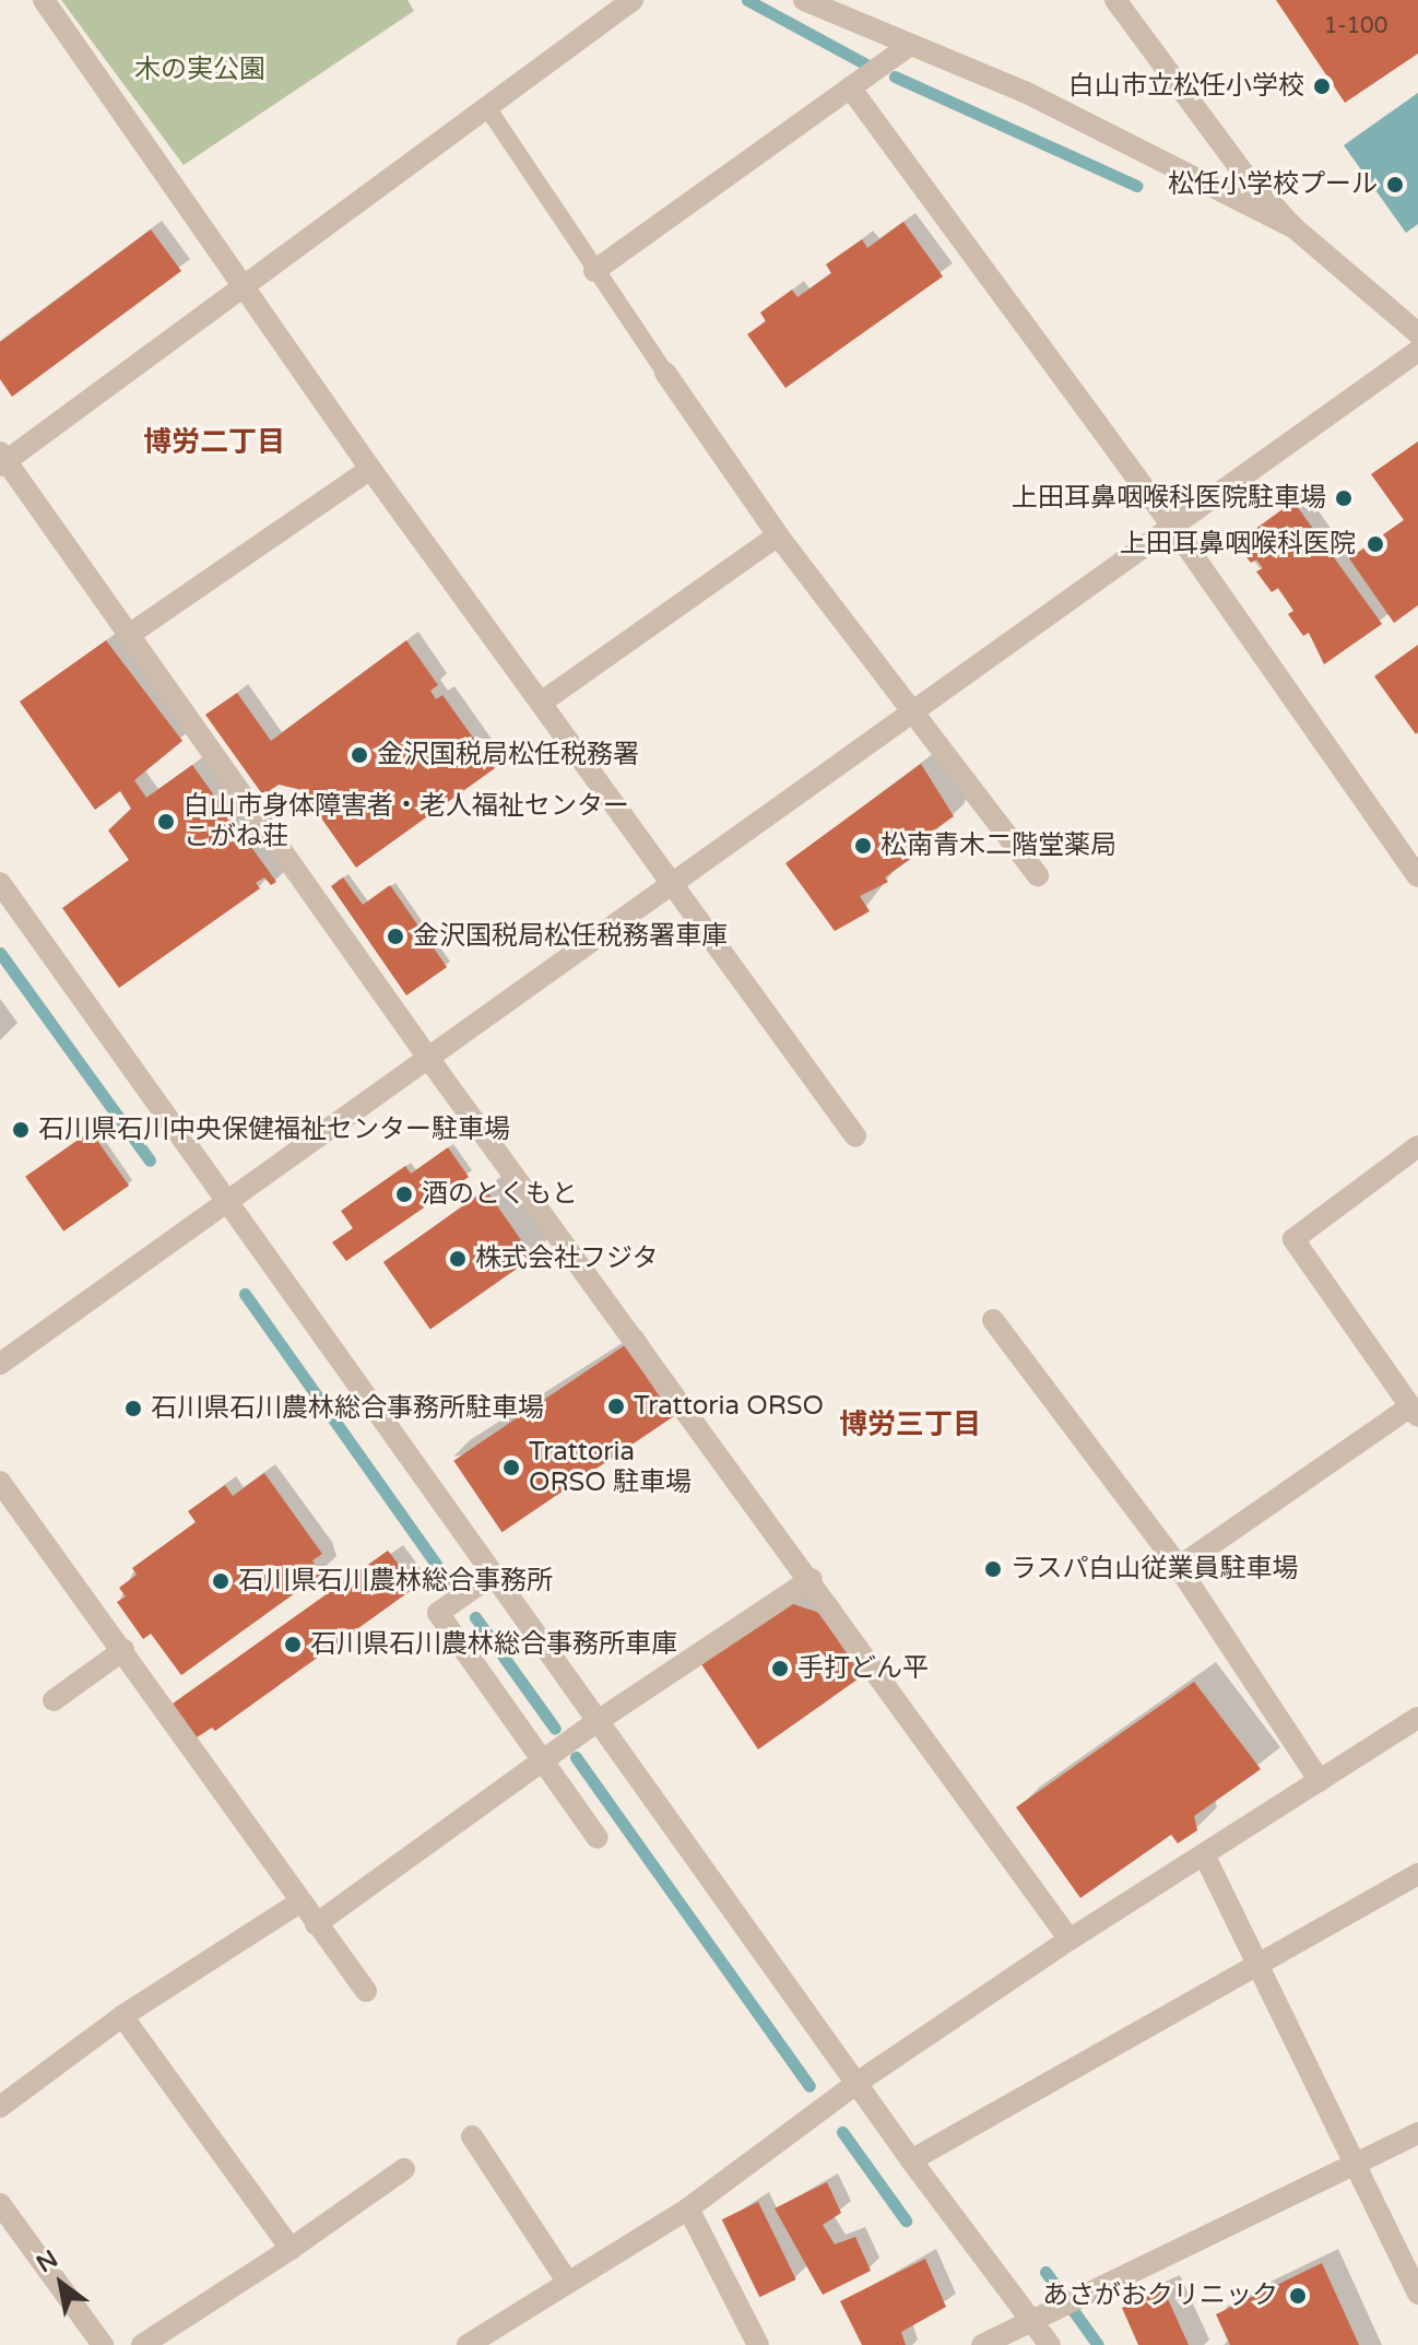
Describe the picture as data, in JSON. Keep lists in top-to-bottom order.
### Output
{
  "districts": ["博労二丁目", "博労三丁目"],
  "parks": ["木の実公園"],
  "places": [
    "白山市立松任小学校",
    "松任小学校プール",
    "上田耳鼻咽喉科医院駐車場",
    "上田耳鼻咽喉科医院",
    "金沢国税局松任税務署",
    "白山市身体障害者・老人福祉センター こがね荘",
    "松南青木二階堂薬局",
    "金沢国税局松任税務署車庫",
    "石川県石川中央保健福祉センター駐車場",
    "酒のとくもと",
    "株式会社フジタ",
    "Trattoria ORSO",
    "石川県石川農林総合事務所駐車場",
    "Trattoria ORSO 駐車場",
    "ラスパ白山従業員駐車場",
    "石川県石川農林総合事務所",
    "石川県石川農林総合事務所車庫",
    "手打どん平",
    "あさがおクリニック"
  ],
  "house_numbers": ["1-100"],
  "north": "top left"
}
